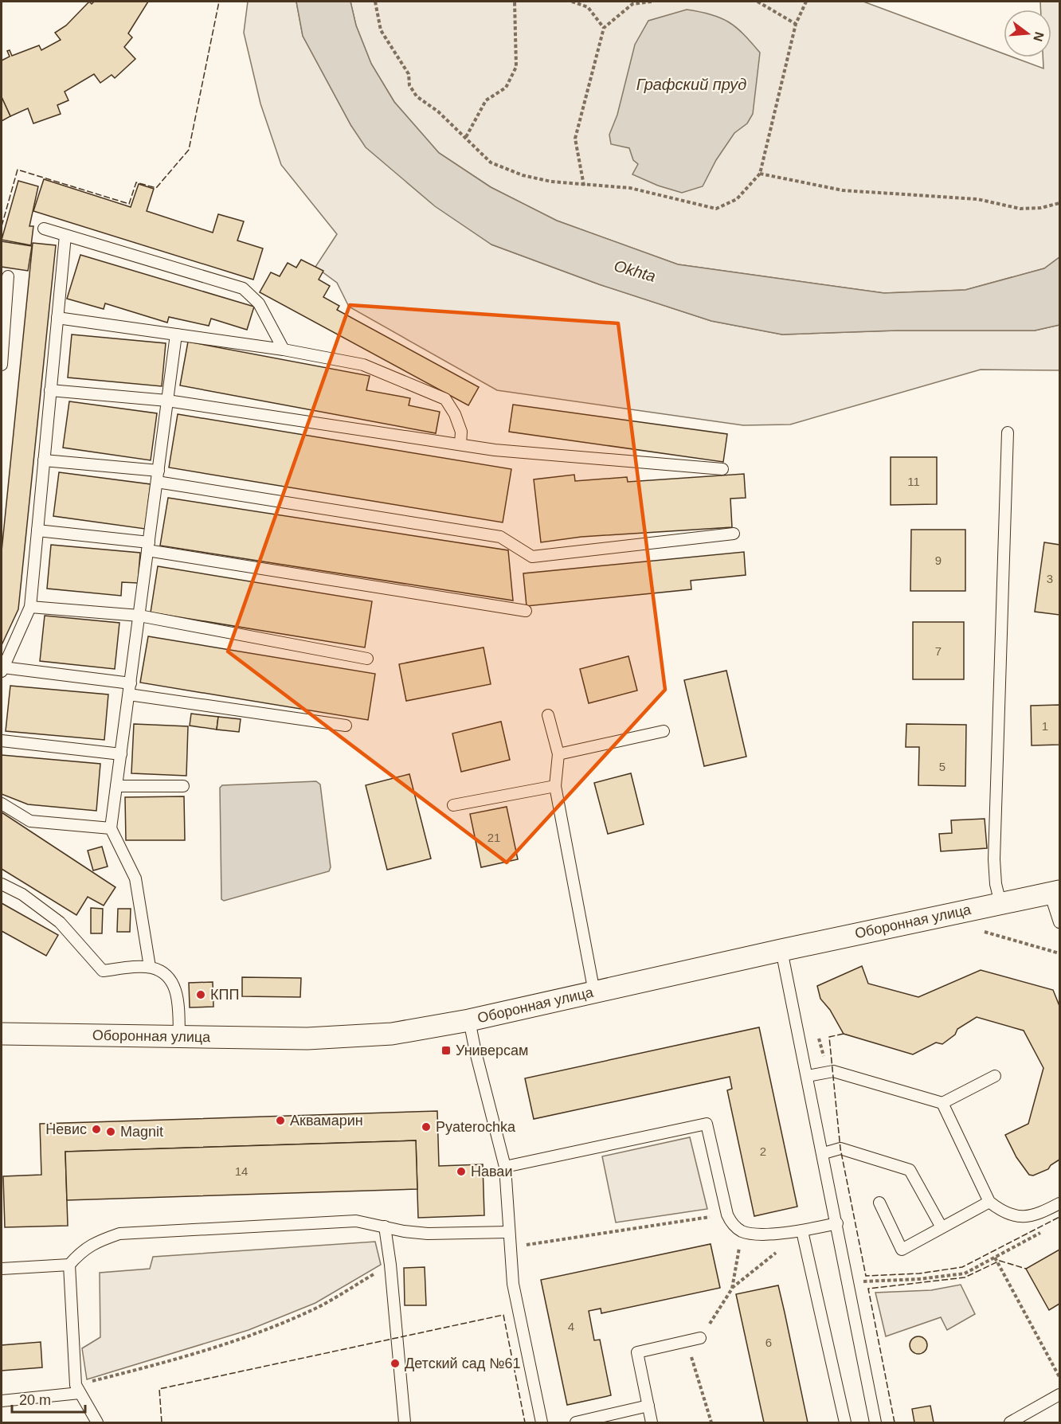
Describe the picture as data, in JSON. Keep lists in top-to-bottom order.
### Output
{
  "streets": {
    "street": ["Оборонная улица"]
  },
  "water": ["Графский пруд", "Okhta"],
  "places": {
    "other": [
      "КПП",
      "Аквамарин",
      "Pyaterochka",
      "Невис",
      "Magnit",
      "Наваи",
      "Детский сад №61"
    ],
    "transit": ["Универсам"]
  },
  "house_numbers": [
    "11",
    "9",
    "3",
    "7",
    "1",
    "5",
    "21",
    "2",
    "14",
    "4",
    "6"
  ],
  "scale_bar": "20 m",
  "north": "right"
}
